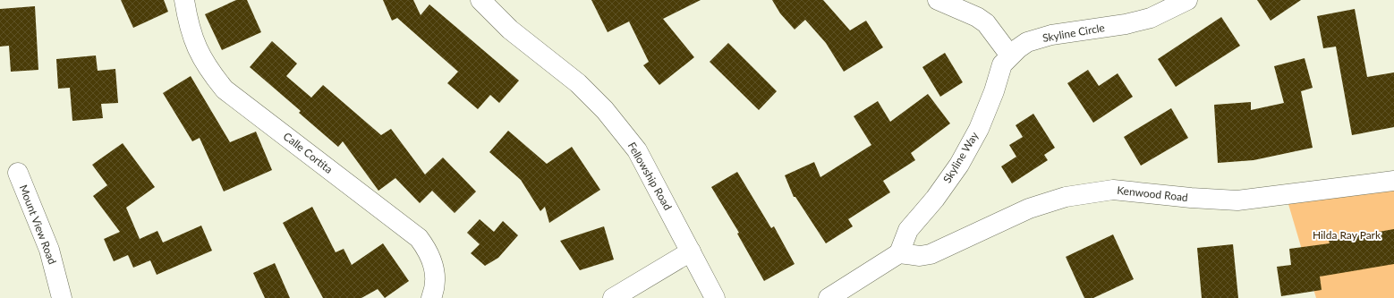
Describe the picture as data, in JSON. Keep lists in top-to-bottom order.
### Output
{
  "streets": {
    "street": [
      "Skyline Circle",
      "Calle Cortita",
      "Skyline Way",
      "Fellowship Road",
      "Kenwood Road",
      "Mount View Road"
    ]
  },
  "crossings": [
    ["Skyline Circle", "Skyline Way"],
    ["Skyline Way", "Kenwood Road"]
  ],
  "parks": ["Hilda Ray Park"]
}
